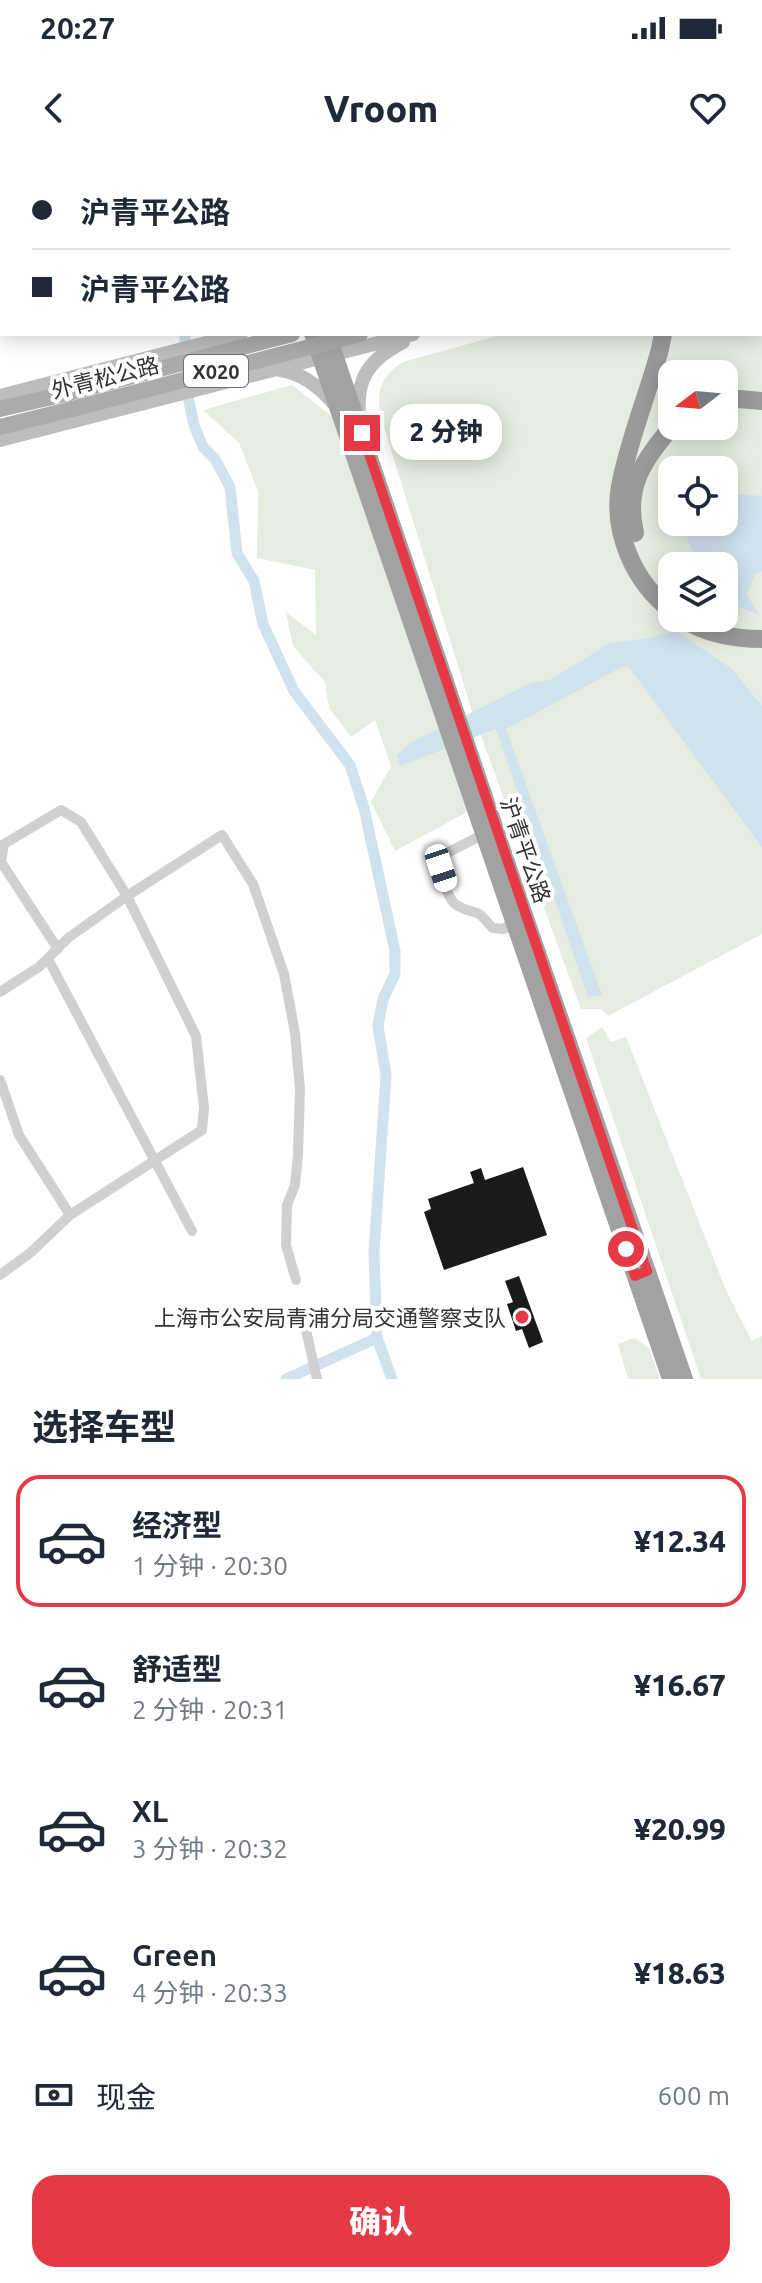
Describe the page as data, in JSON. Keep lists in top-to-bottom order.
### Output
{
  "streets": {
    "highway": ["沪青平公路"],
    "main road": ["X020", "外青松公路"]
  },
  "places": ["上海市公安局青浦分局交通警察支队"],
  "north": "left",
  "page": {
    "status": "20:27",
    "header": "Vroom",
    "banner": ["沪青平公路", "沪青平公路"],
    "bubble": "2 分钟",
    "heading": "选择车型",
    "list": [
      {
        "name": "经济型",
        "note": "1 分钟 · 20:30",
        "value": "¥12.34"
      },
      {
        "name": "舒适型",
        "note": "2 分钟 · 20:31",
        "value": "¥16.67"
      },
      {
        "name": "XL",
        "note": "3 分钟 · 20:32",
        "value": "¥20.99"
      },
      {
        "name": "Green",
        "note": "4 分钟 · 20:33",
        "value": "¥18.63"
      }
    ],
    "pay": ["现金", "600 m"],
    "buttons": "确认"
  }
}
